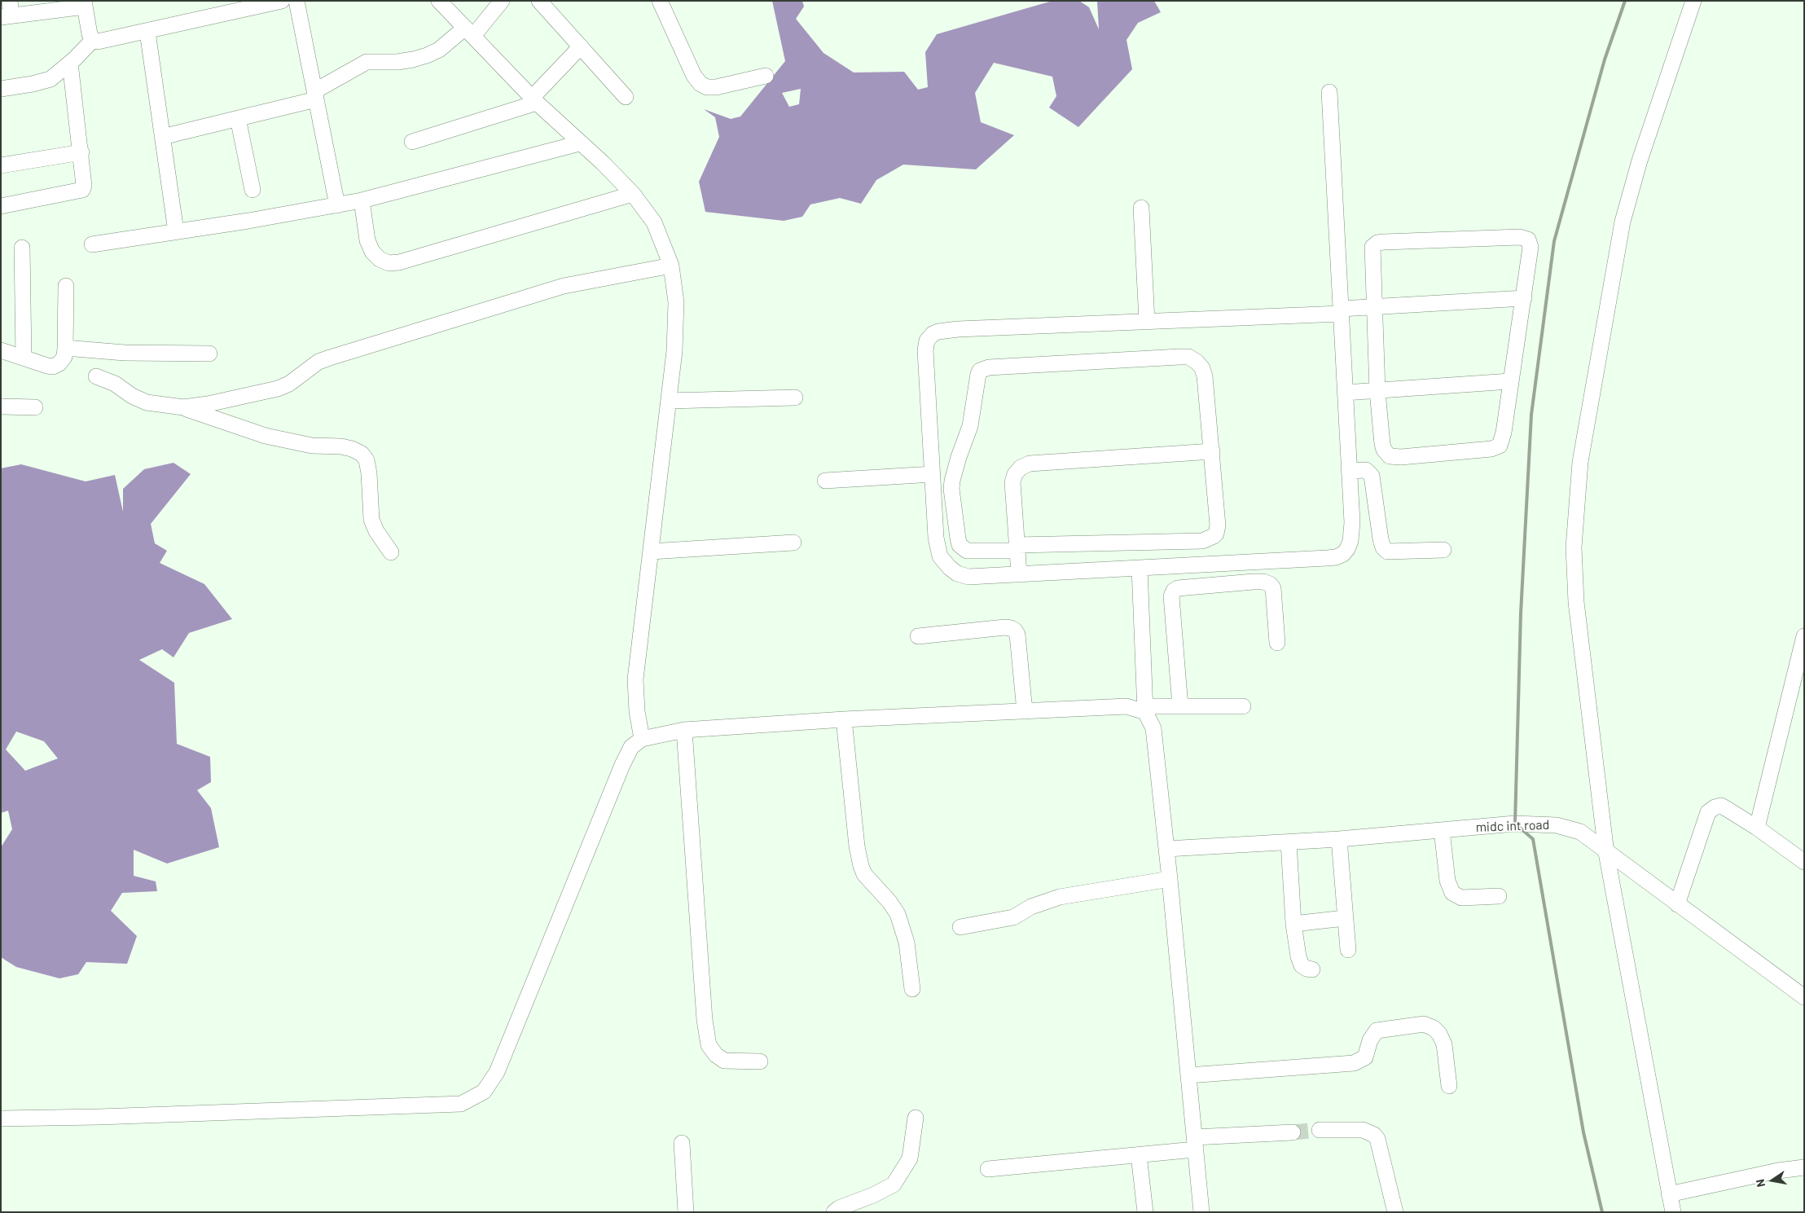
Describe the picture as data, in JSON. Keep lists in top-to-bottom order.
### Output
{
  "streets": {
    "street": ["midc int road"]
  },
  "north": "left"
}
